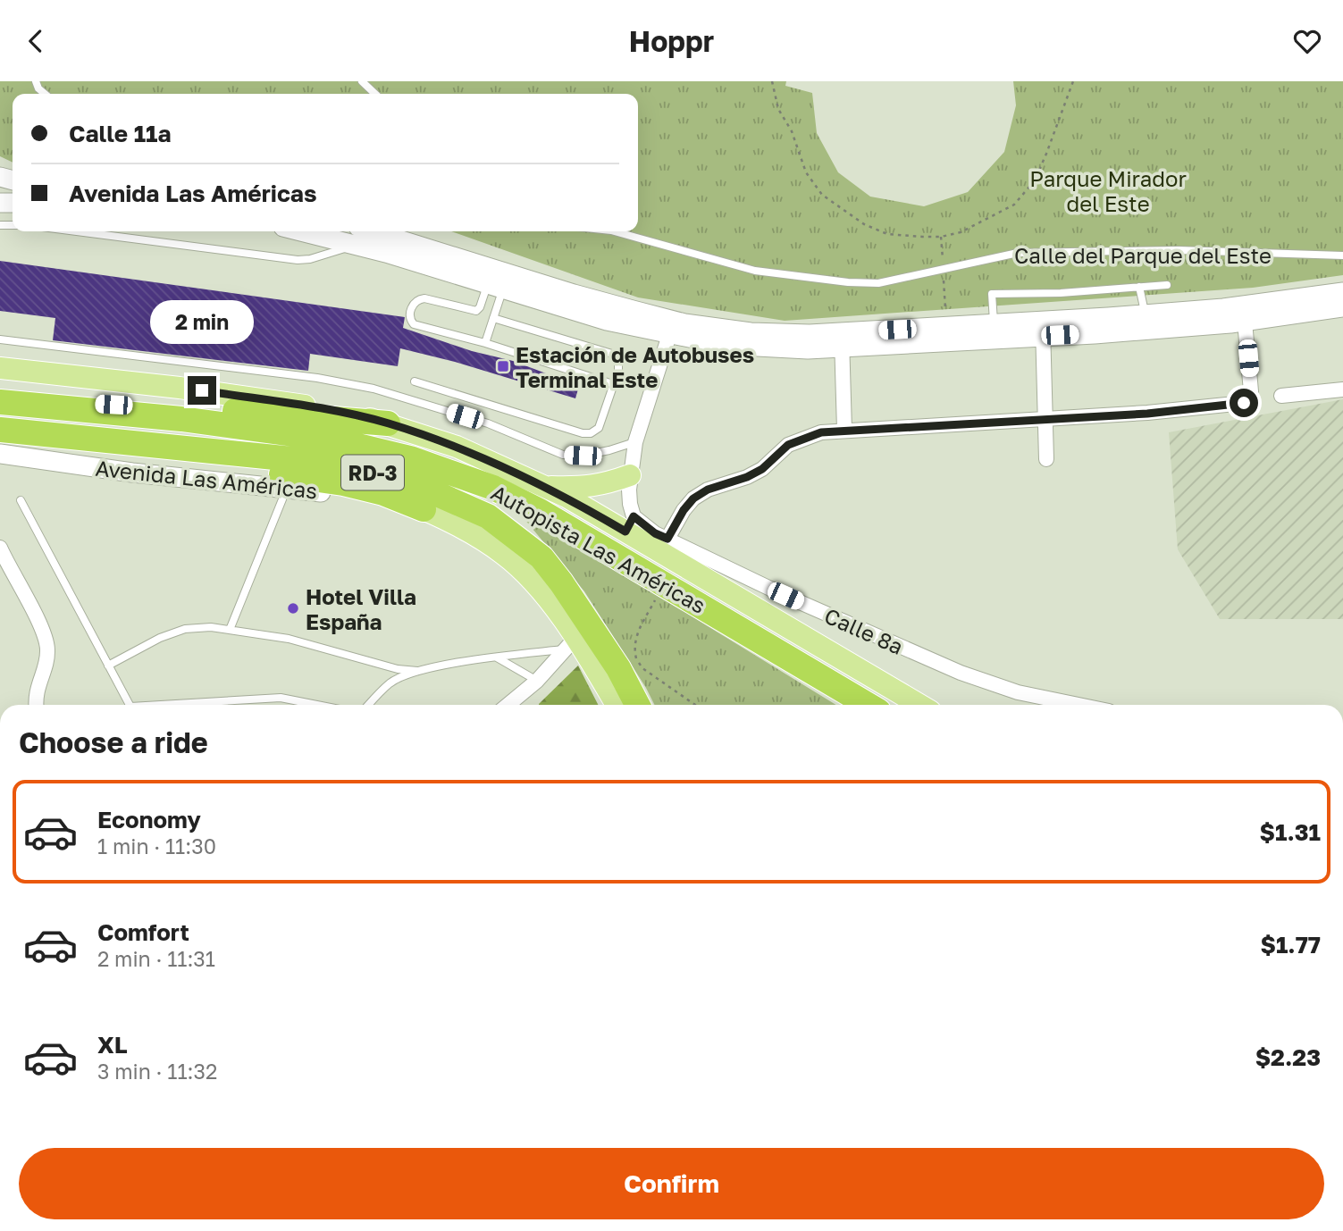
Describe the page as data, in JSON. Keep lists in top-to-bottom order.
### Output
{
  "streets": {
    "highway": ["RD-3", "Autopista Las Américas"],
    "main road": ["Avenida Las Américas"],
    "street": ["Calle 8a"],
    "lane": ["Calle del Parque del Este"]
  },
  "parks": ["Parque Mirador del Este"],
  "places": {
    "transit": ["Estación de Autobuses Terminal Este"],
    "other": ["Hotel Villa España"]
  },
  "page": {
    "header": "Hoppr",
    "banner": ["Calle 11a", "Avenida Las Américas"],
    "bubble": "2 min",
    "heading": "Choose a ride",
    "list": [
      {
        "name": "Economy",
        "note": "1 min · 11:30",
        "value": "$1.31"
      },
      {
        "name": "Comfort",
        "note": "2 min · 11:31",
        "value": "$1.77"
      },
      {
        "name": "XL",
        "note": "3 min · 11:32",
        "value": "$2.23"
      }
    ],
    "buttons": "Confirm"
  }
}
